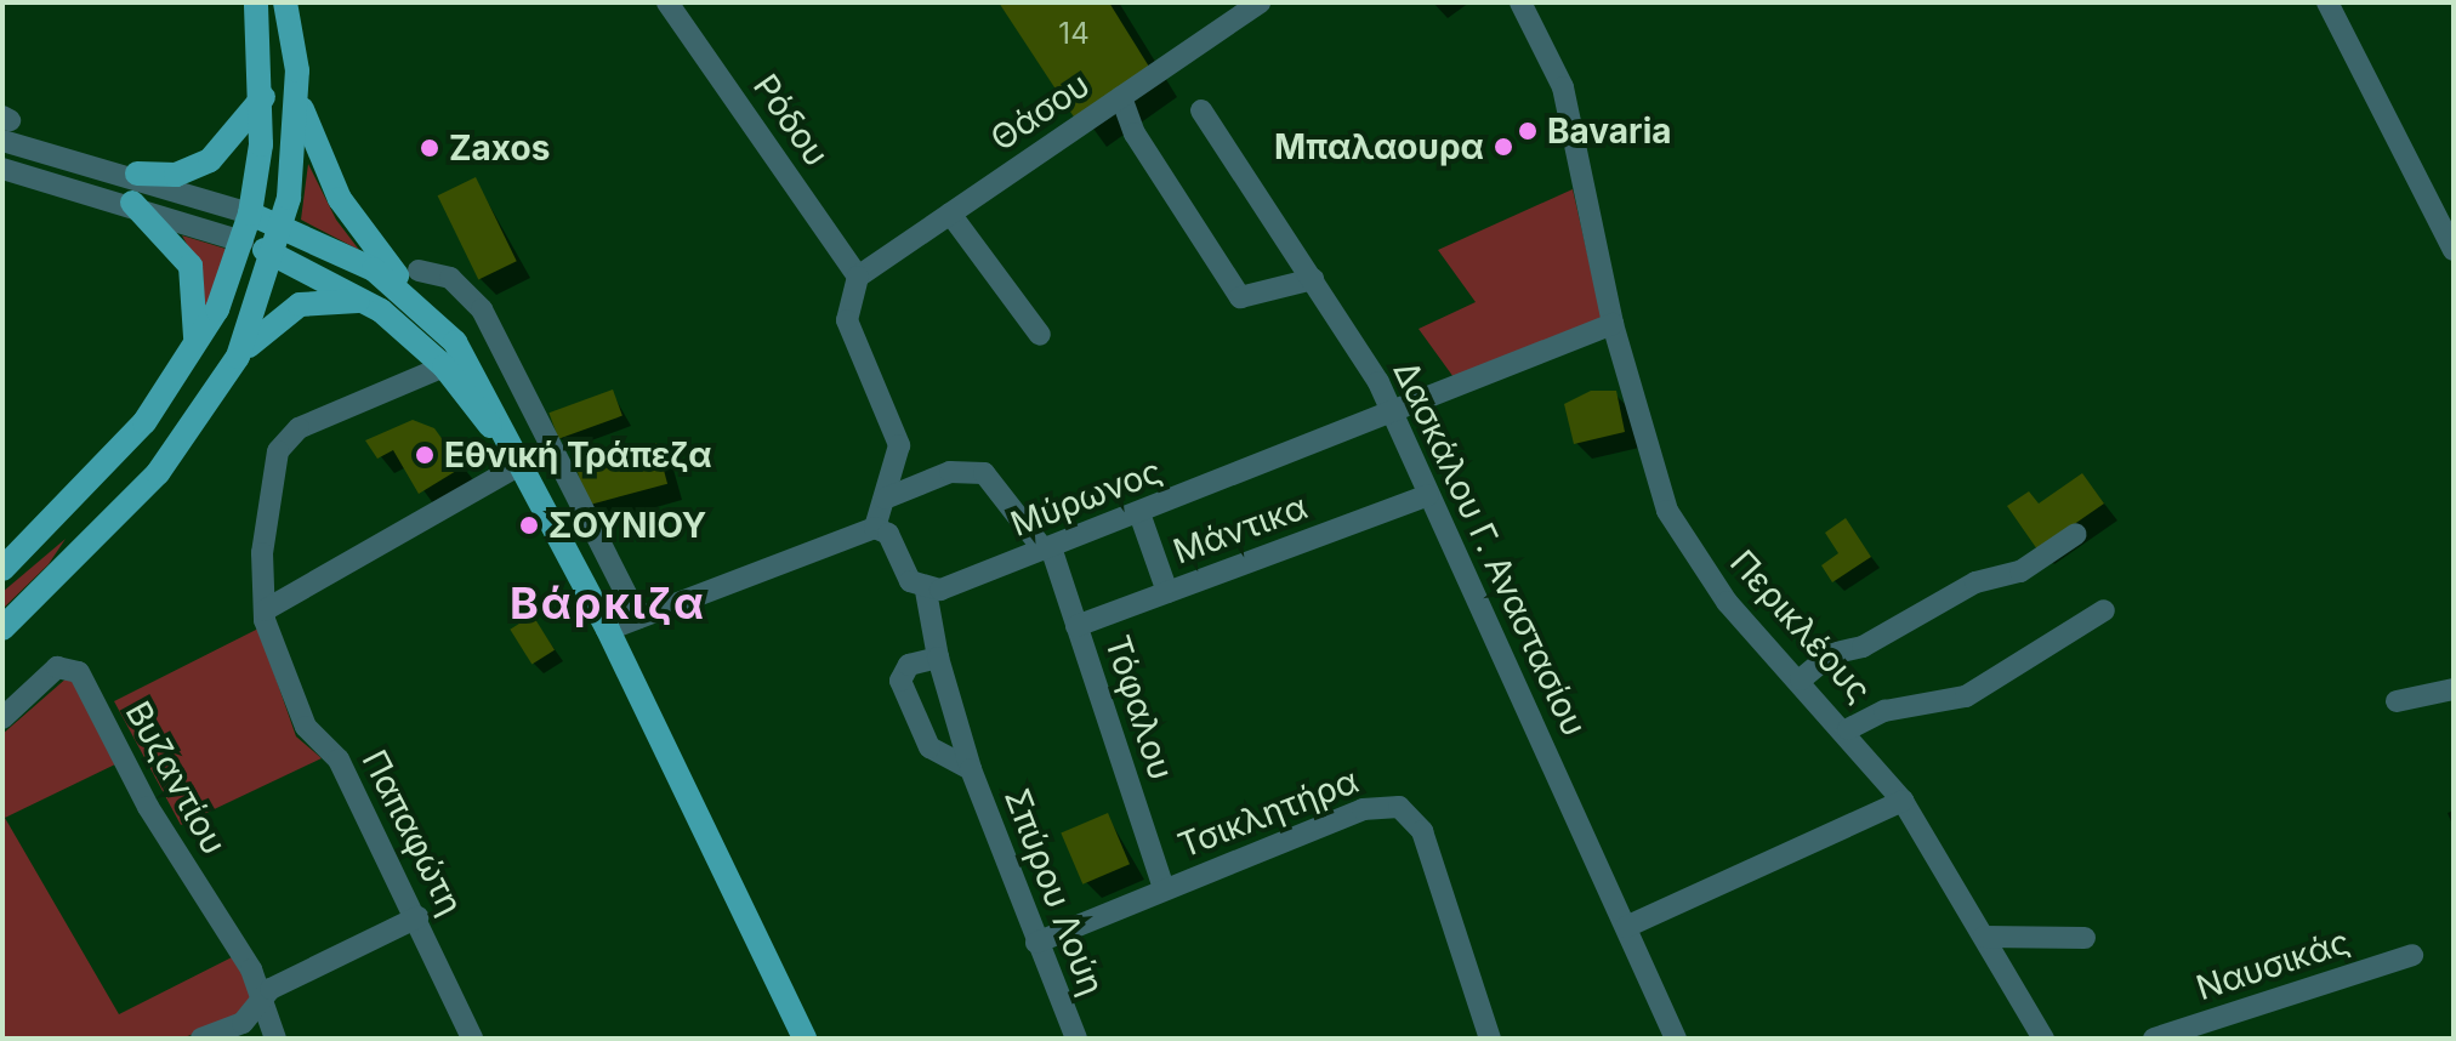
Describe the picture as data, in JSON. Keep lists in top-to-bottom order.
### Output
{
  "streets": {
    "street": [
      "Θάσου",
      "Ρόδου",
      "Μύρωνος",
      "Μάντικα",
      "Δασκάλου Γ. Αναστασίου",
      "Περικλέους",
      "Τόφαλου",
      "Βυζαντίου",
      "Τσικλητήρα",
      "Παπαφώτη",
      "Σπύρου Λούη",
      "Ναυσικάς"
    ]
  },
  "crossings": [
    ["Θάσου", "Ρόδου"],
    ["Μύρωνος", "Δασκάλου Γ. Αναστασίου"],
    ["Μύρωνος", "Περικλέους"],
    ["Μύρωνος", "Τόφαλου"],
    ["Μύρωνος", "Σπύρου Λούη"],
    ["Μάντικα", "Δασκάλου Γ. Αναστασίου"],
    ["Μάντικα", "Τόφαλου"],
    ["Τόφαλου", "Τσικλητήρα"],
    ["Τσικλητήρα", "Σπύρου Λούη"]
  ],
  "districts": ["Βάρκιζα"],
  "places": [
    "Bavaria",
    "Μπαλαουρα",
    "Zaxos",
    "Εθνική Τράπεζα",
    "ΣΟΥΝΙΟΥ"
  ],
  "house_numbers": ["14"]
}
